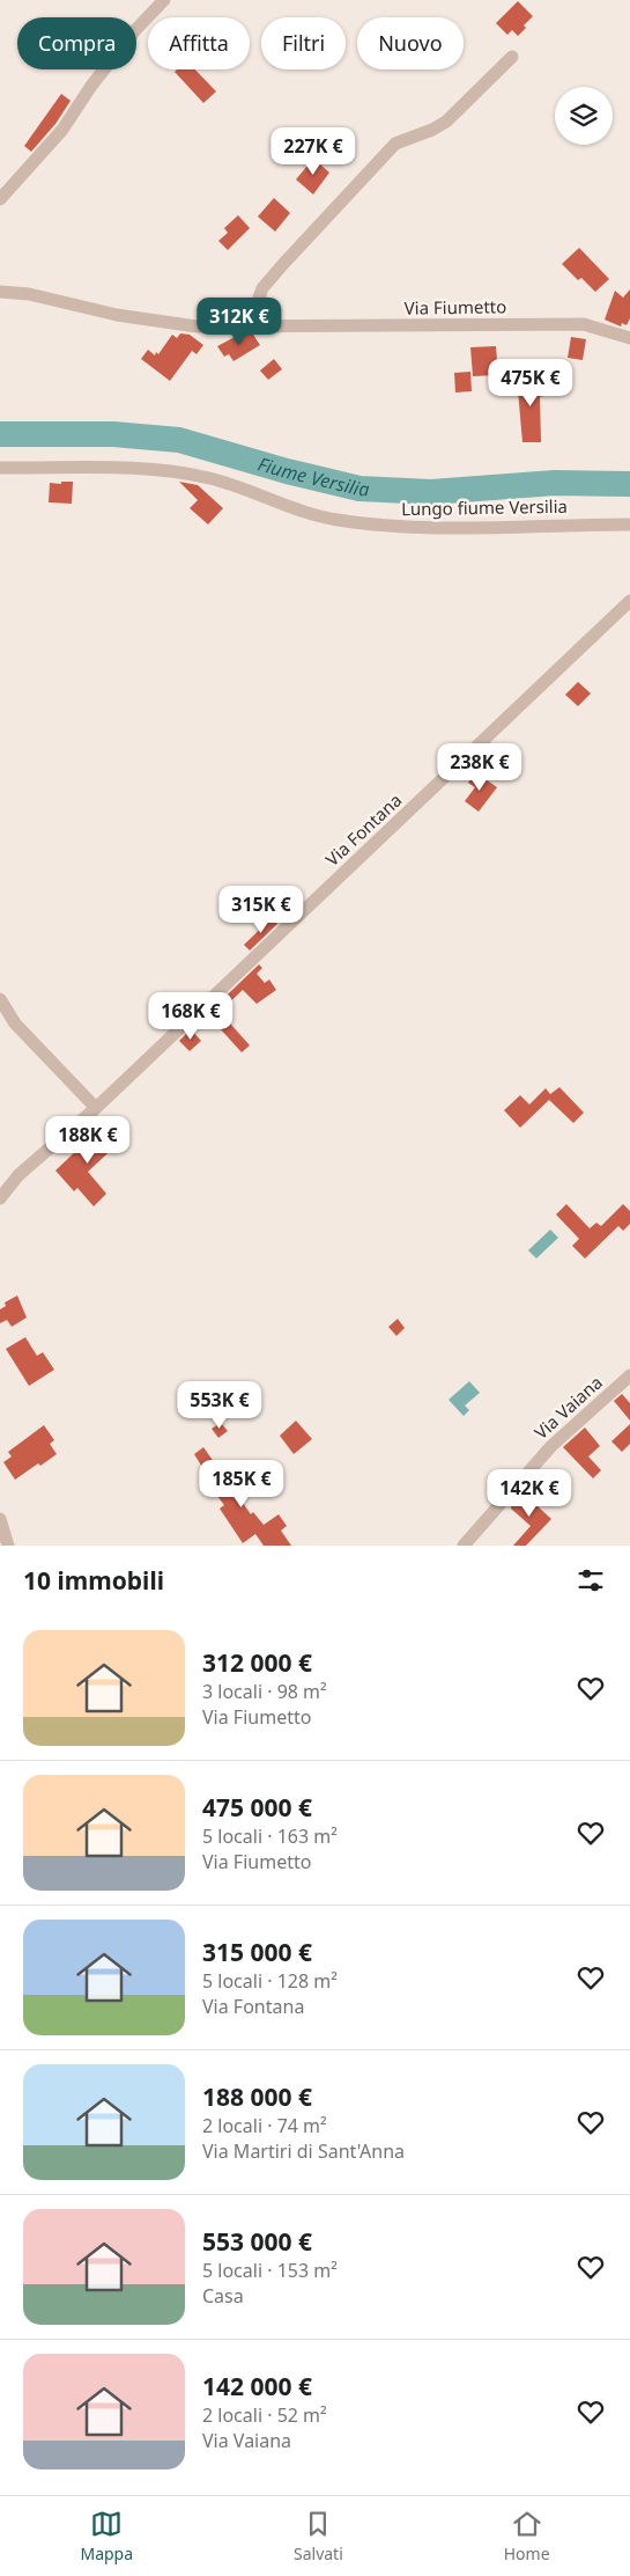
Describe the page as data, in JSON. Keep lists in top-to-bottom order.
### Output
{
  "streets": {
    "street": [
      "Via Fiumetto",
      "Lungo fiume Versilia",
      "Via Fontana",
      "Via Vaiana"
    ]
  },
  "water": ["Fiume Versilia"],
  "page": {
    "chip": [
      "Compra",
      "Affitta",
      "Filtri",
      "Nuovo"
    ],
    "price": [
      "227K €",
      "312K €",
      "475K €",
      "238K €",
      "315K €",
      "168K €",
      "188K €",
      "553K €",
      "185K €",
      "142K €"
    ],
    "heading": "10 immobili",
    "list": [
      {
        "name": "312 000 €",
        "note": "3 locali · 98 m² · Via Fiumetto"
      },
      {
        "name": "475 000 €",
        "note": "5 locali · 163 m² · Via Fiumetto"
      },
      {
        "name": "315 000 €",
        "note": "5 locali · 128 m² · Via Fontana"
      },
      {
        "name": "188 000 €",
        "note": "2 locali · 74 m² · Via Martiri di Sant'Anna"
      },
      {
        "name": "553 000 €",
        "note": "5 locali · 153 m² · Casa"
      },
      {
        "name": "142 000 €",
        "note": "2 locali · 52 m² · Via Vaiana"
      }
    ],
    "tabs": ["Mappa", "Salvati", "Home"]
  }
}
